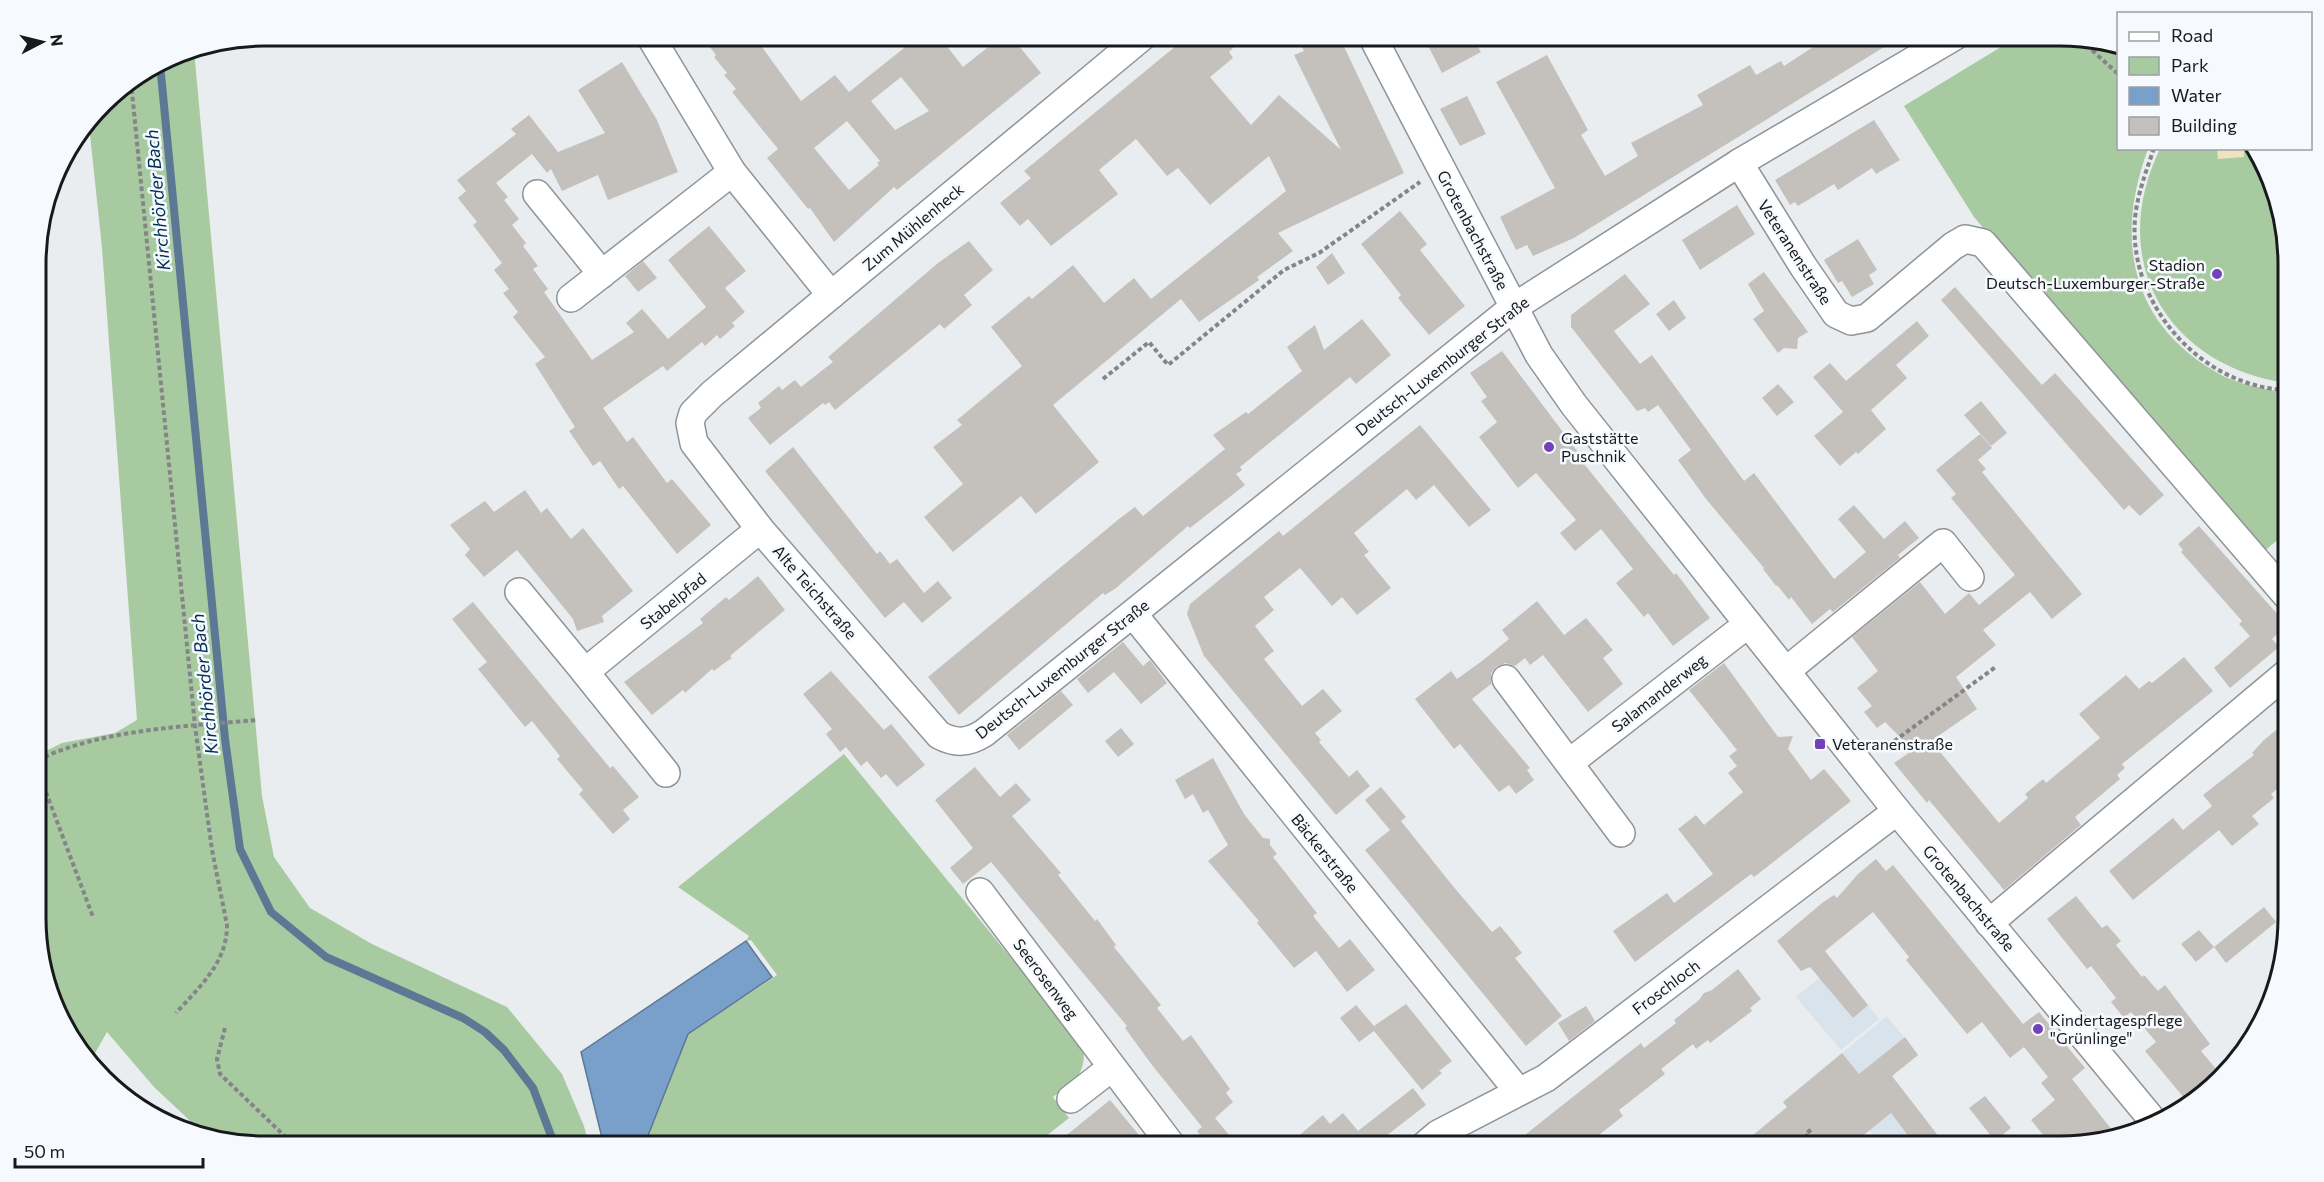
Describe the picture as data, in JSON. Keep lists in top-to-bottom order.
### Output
{
  "streets": {
    "street": [
      "Zum Mühlenheck",
      "Grotenbachstraße",
      "Veteranenstraße",
      "Deutsch-Luxemburger Straße",
      "Alte Teichstraße",
      "Stabelpfad",
      "Salamanderweg",
      "Bäckerstraße",
      "Seerosenweg",
      "Froschloch"
    ]
  },
  "crossings": [
    ["Zum Mühlenheck", "Alte Teichstraße"],
    ["Grotenbachstraße", "Deutsch-Luxemburger Straße"],
    ["Grotenbachstraße", "Salamanderweg"],
    ["Grotenbachstraße", "Froschloch"],
    ["Veteranenstraße", "Deutsch-Luxemburger Straße"],
    ["Deutsch-Luxemburger Straße", "Alte Teichstraße"],
    ["Deutsch-Luxemburger Straße", "Bäckerstraße"],
    ["Alte Teichstraße", "Stabelpfad"],
    ["Bäckerstraße", "Froschloch"]
  ],
  "water": ["Kirchhörder Bach"],
  "places": {
    "other": ["Stadion Deutsch-Luxemburger-Straße", "Gaststätte Puschnik", "Kindertagespflege \"Grünlinge\""],
    "transit": ["Veteranenstraße"]
  },
  "legend": [
    "Road",
    "Park",
    "Water",
    "Building"
  ],
  "scale_bar": "50 m",
  "north": "right"
}
